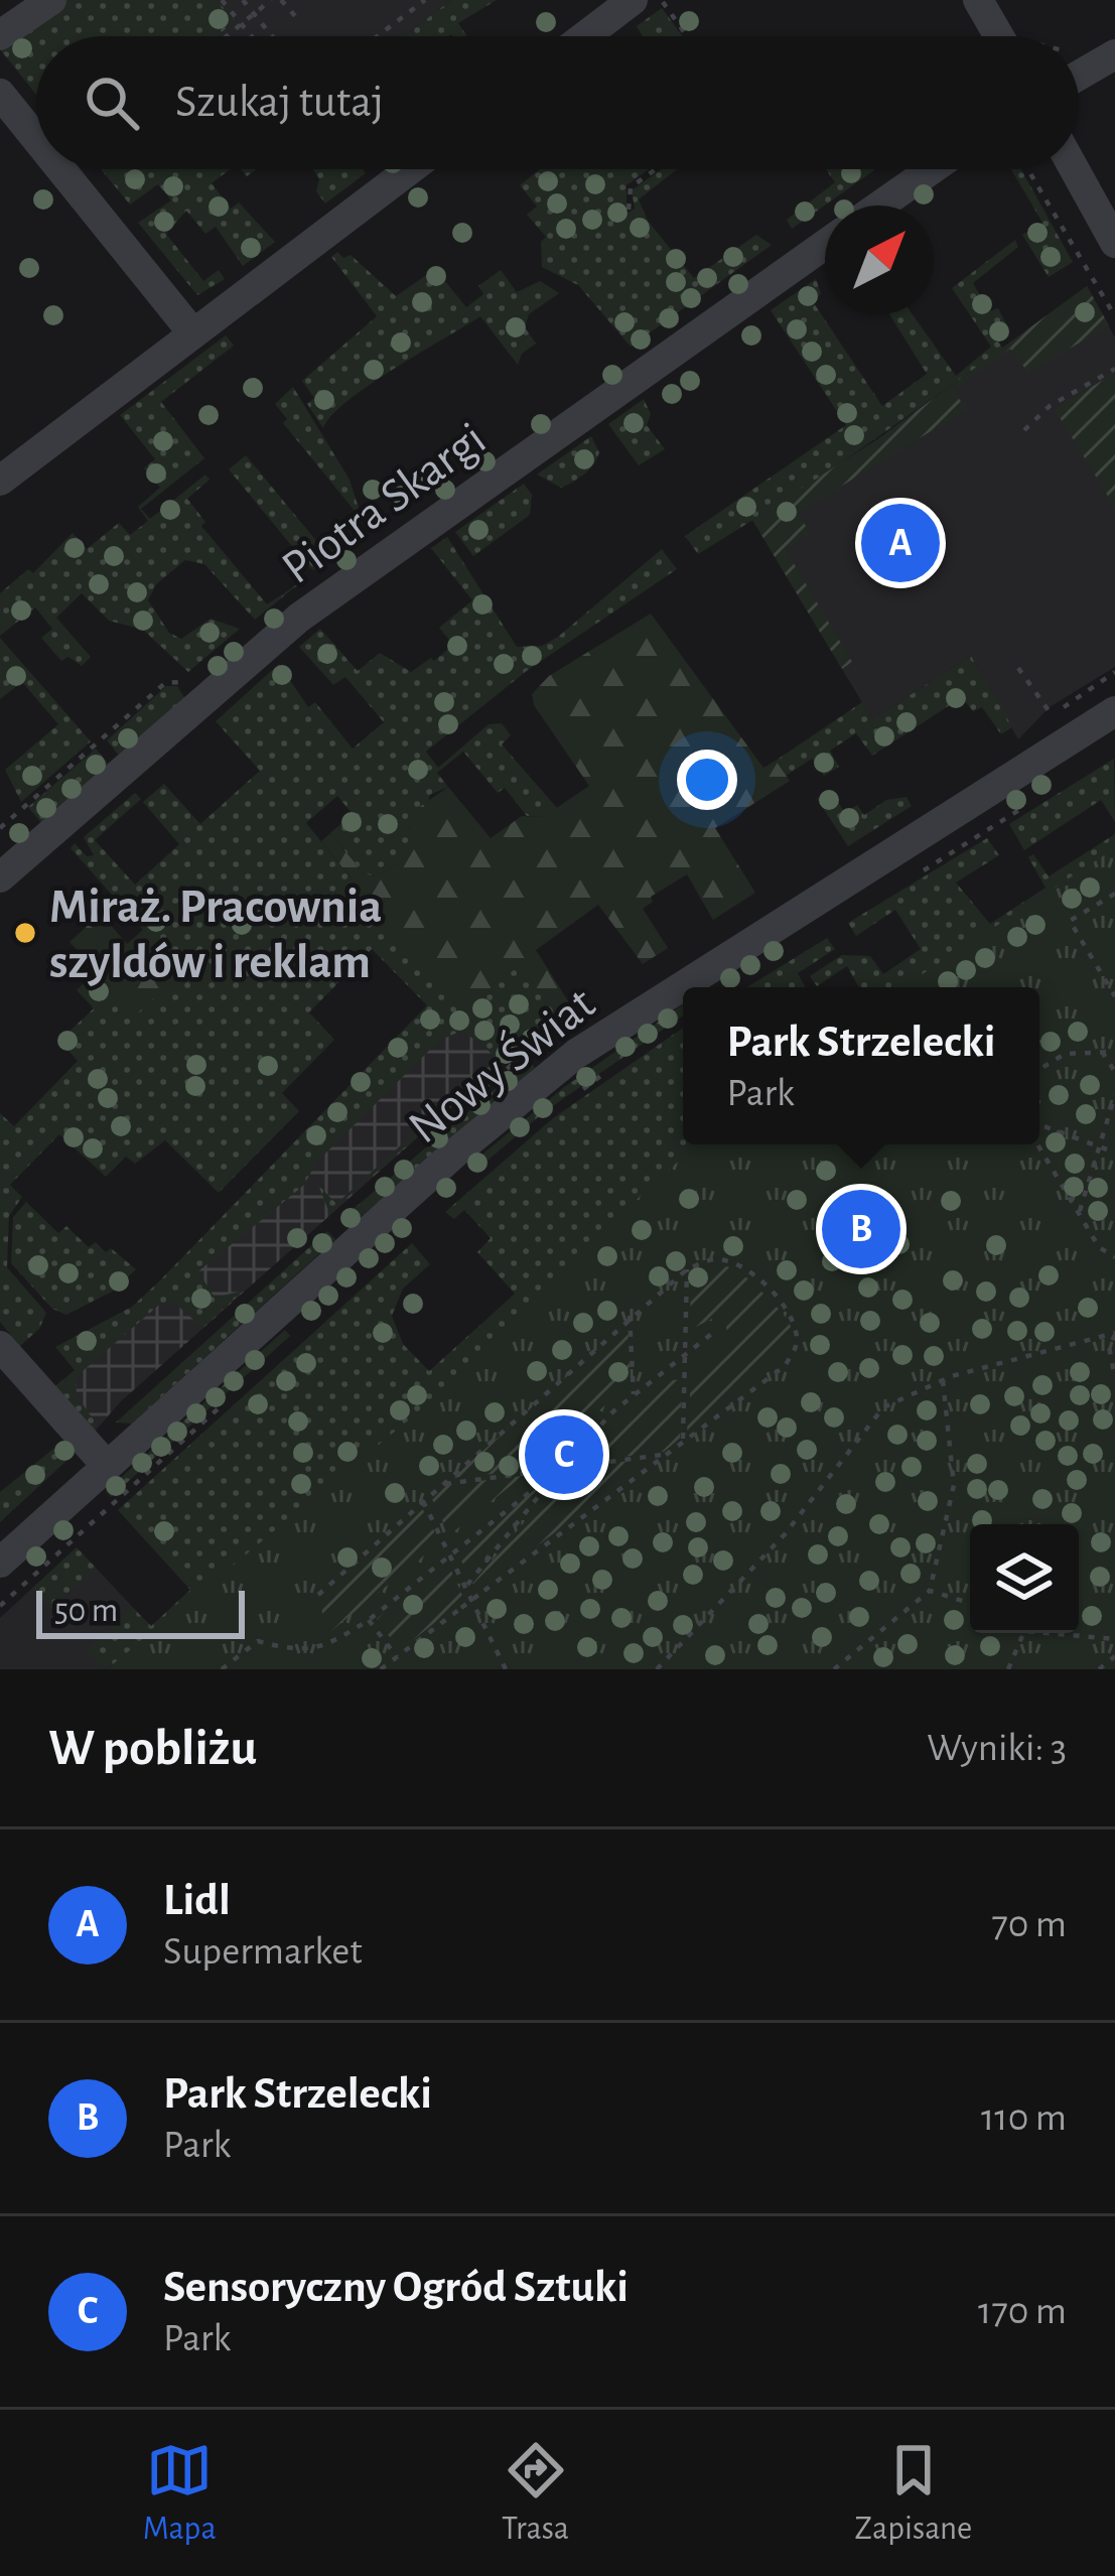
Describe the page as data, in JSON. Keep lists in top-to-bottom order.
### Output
{
  "streets": {
    "street": ["Piotra Skargi", "Nowy Świat"]
  },
  "places": ["Miraż. Pracownia szyldów i reklam"],
  "scale_bar": "50 m",
  "north": "top right",
  "page": {
    "search": "Szukaj tutaj",
    "pins": ["A", "B", "C"],
    "popup": ["Park Strzelecki", "Park"],
    "scale": "50 m",
    "heading": ["W pobliżu", "Wyniki: 3"],
    "list": [
      {
        "mark": "A",
        "name": "Lidl",
        "note": "Supermarket",
        "value": "70 m"
      },
      {
        "mark": "B",
        "name": "Park Strzelecki",
        "note": "Park",
        "value": "110 m"
      },
      {
        "mark": "C",
        "name": "Sensoryczny Ogród Sztuki",
        "note": "Park",
        "value": "170 m"
      }
    ],
    "nav": ["Mapa", "Trasa", "Zapisane"]
  }
}
